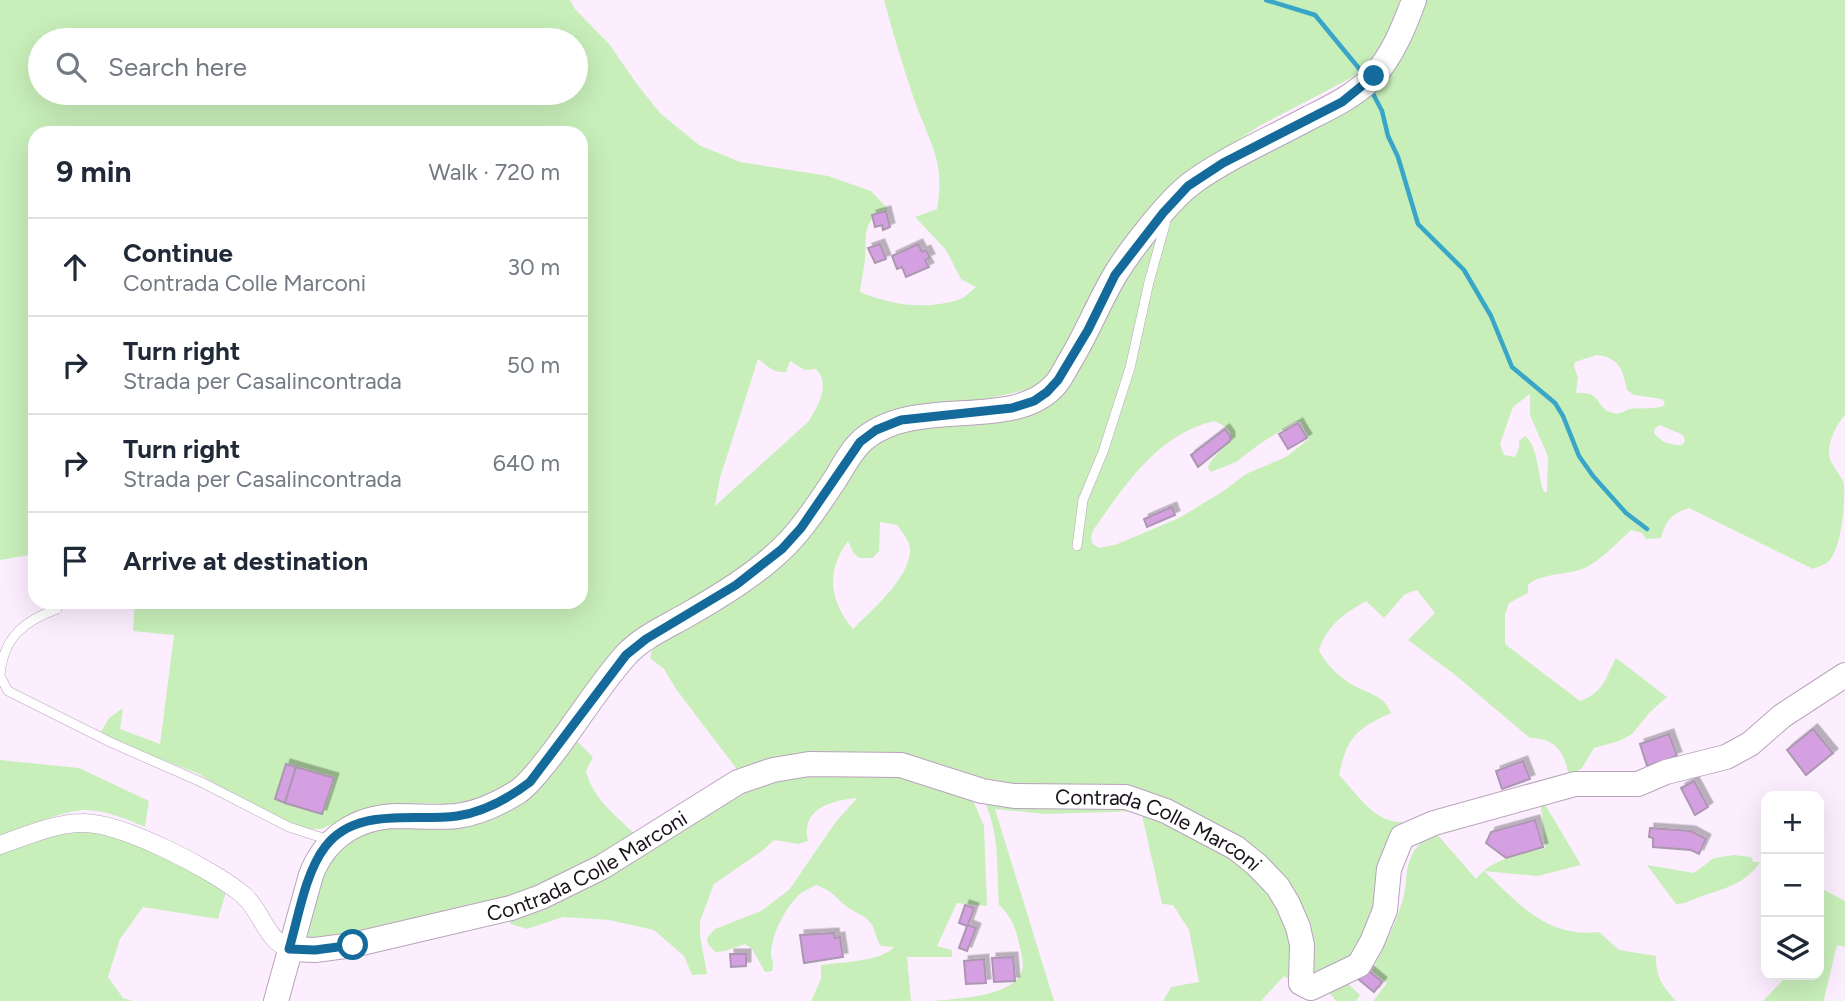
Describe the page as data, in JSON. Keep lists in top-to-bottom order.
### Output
{
  "streets": {
    "street": ["Contrada Colle Marconi"]
  },
  "page": {
    "search": "Search here",
    "heading": ["9 min", "Walk · 720 m"],
    "list": [
      ["Continue", "Contrada Colle Marconi", "30 m"],
      ["Turn right", "Strada per Casalincontrada", "50 m"],
      ["Turn right", "Strada per Casalincontrada", "640 m"],
      "Arrive at destination"
    ],
    "map_buttons": ["+", "−"]
  }
}
